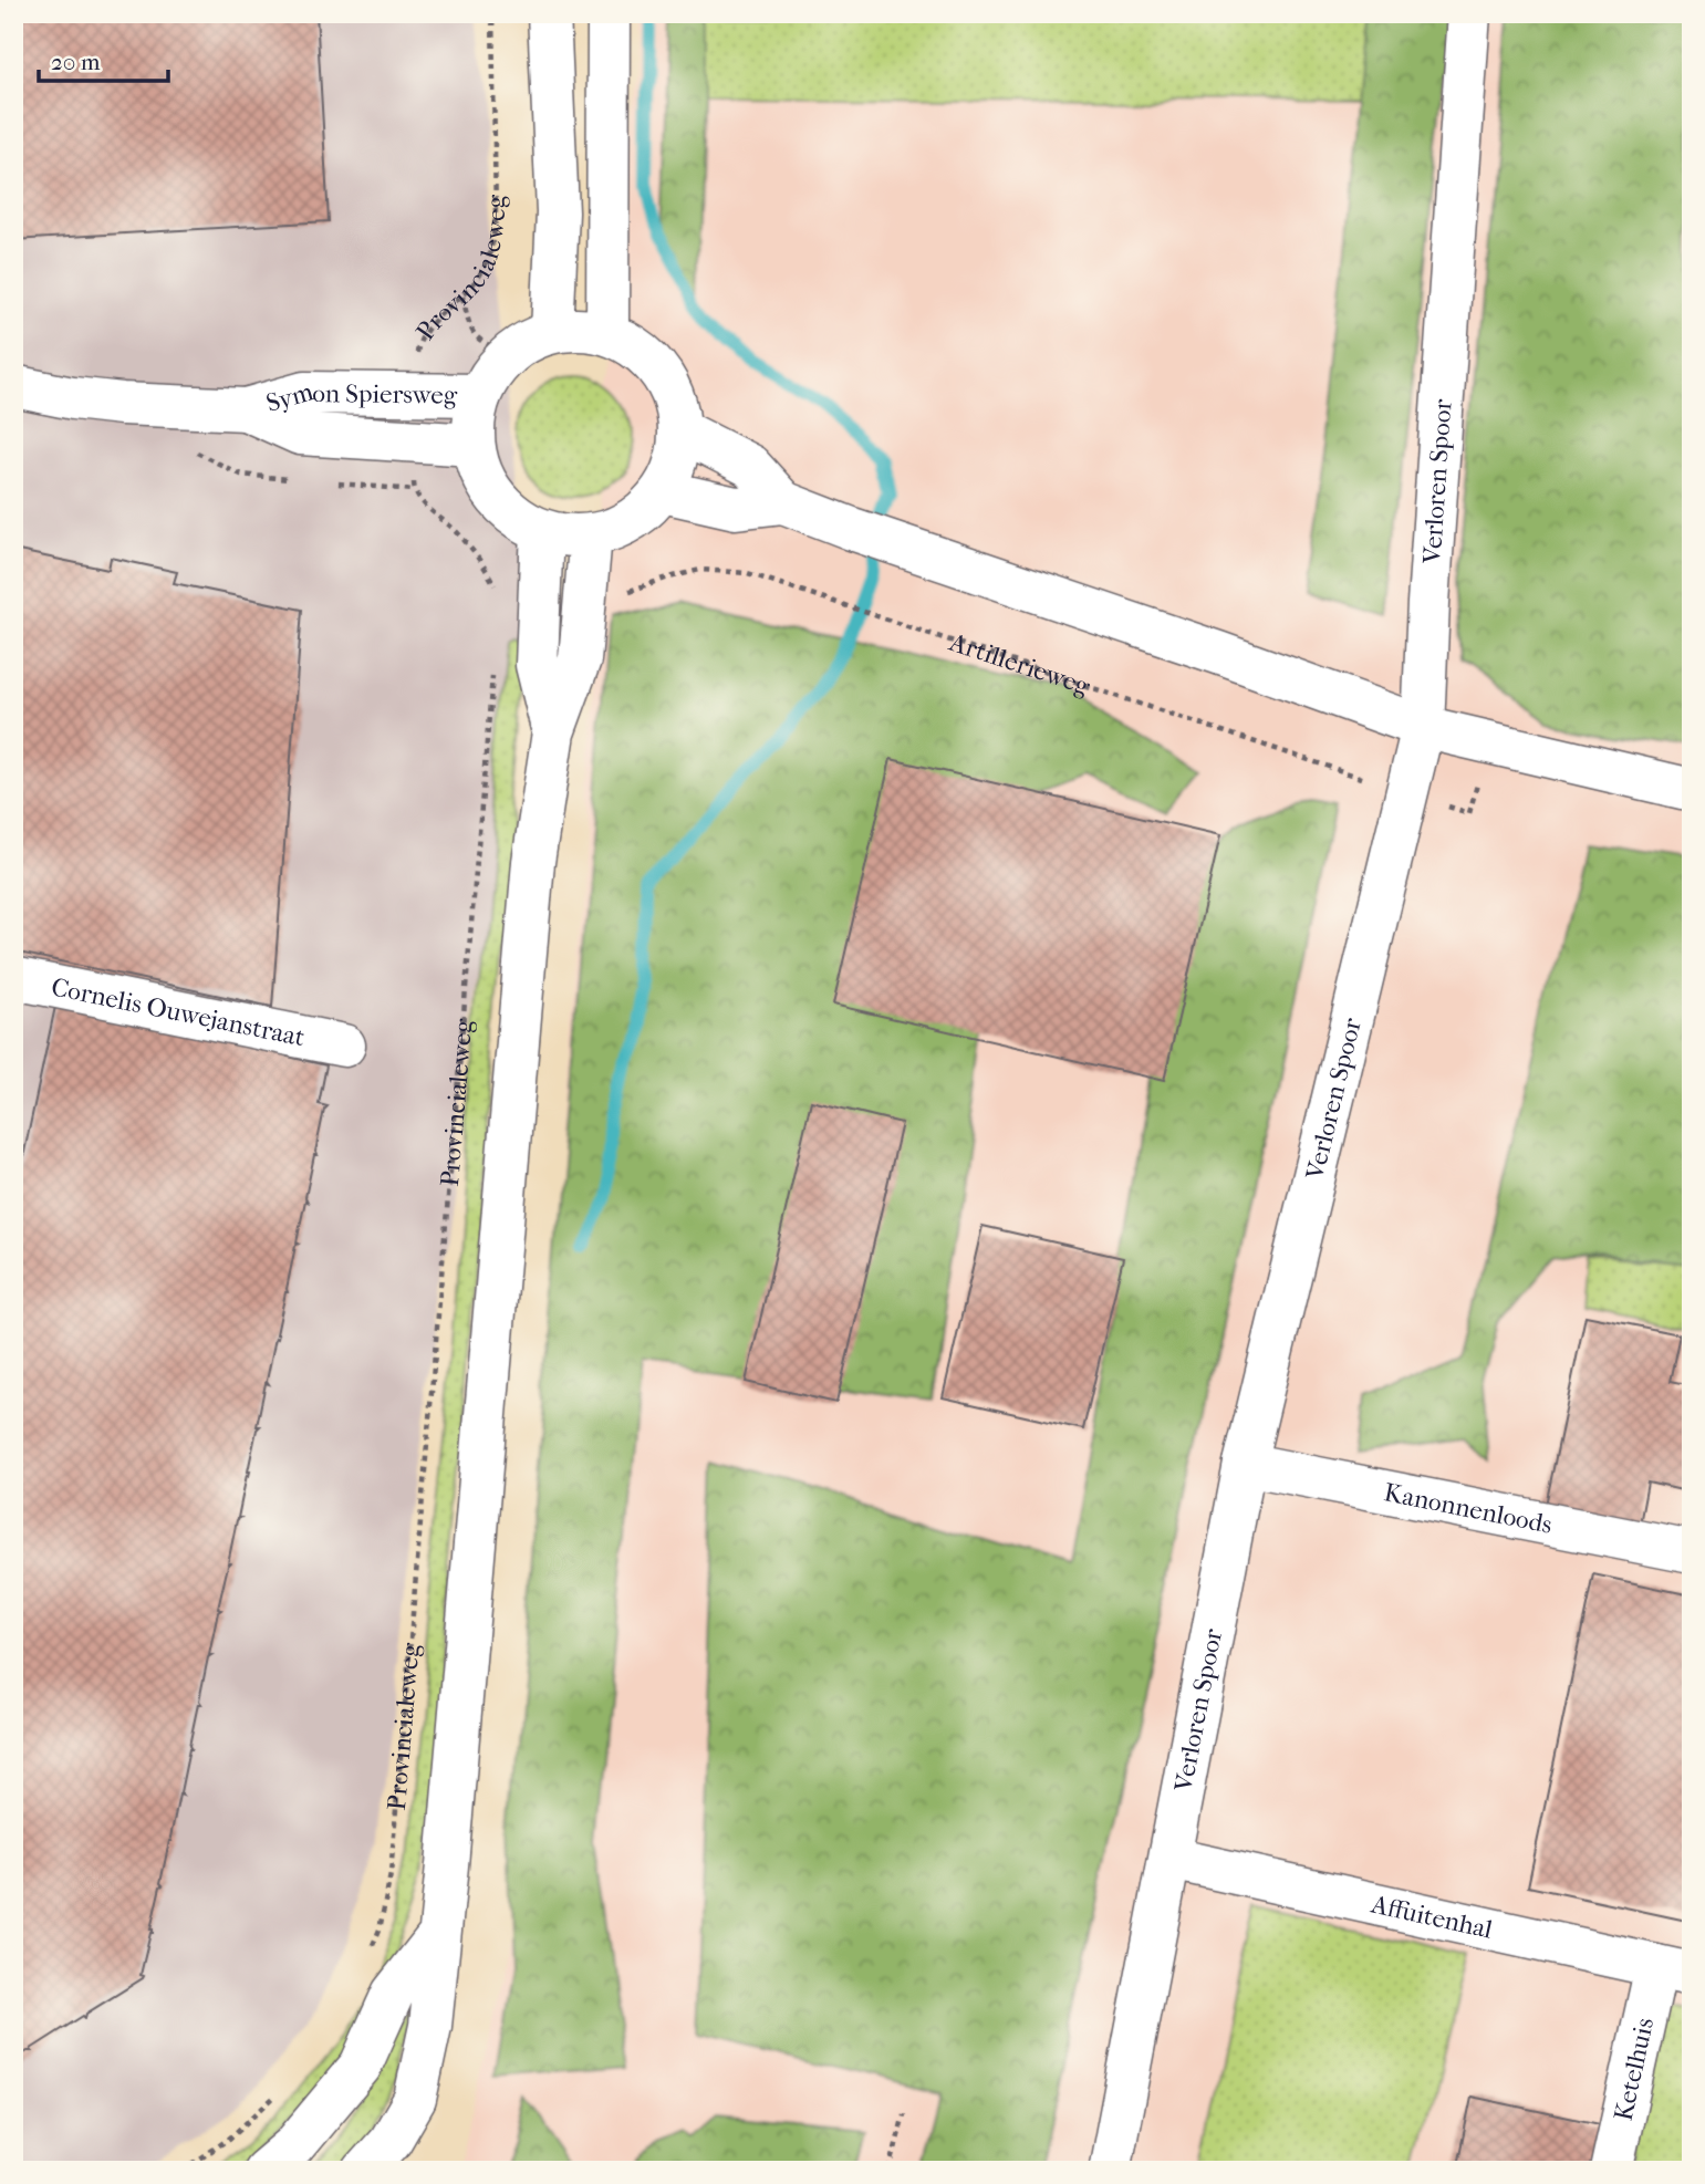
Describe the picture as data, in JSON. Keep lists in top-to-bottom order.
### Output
{
  "streets": {
    "street": [
      "Symon Spiersweg",
      "Verloren Spoor",
      "Cornelis Ouwejanstraat",
      "Kanonnenloods",
      "Affuitenhal",
      "Ketelhuis"
    ],
    "path": ["Provincialeweg", "Artillerieweg"]
  },
  "crossings": [
    ["Provincialeweg", "Symon Spiersweg"],
    ["Verloren Spoor", "Artillerieweg"],
    ["Verloren Spoor", "Kanonnenloods"],
    ["Verloren Spoor", "Affuitenhal"],
    ["Affuitenhal", "Ketelhuis"]
  ],
  "scale_bar": "20 m"
}
